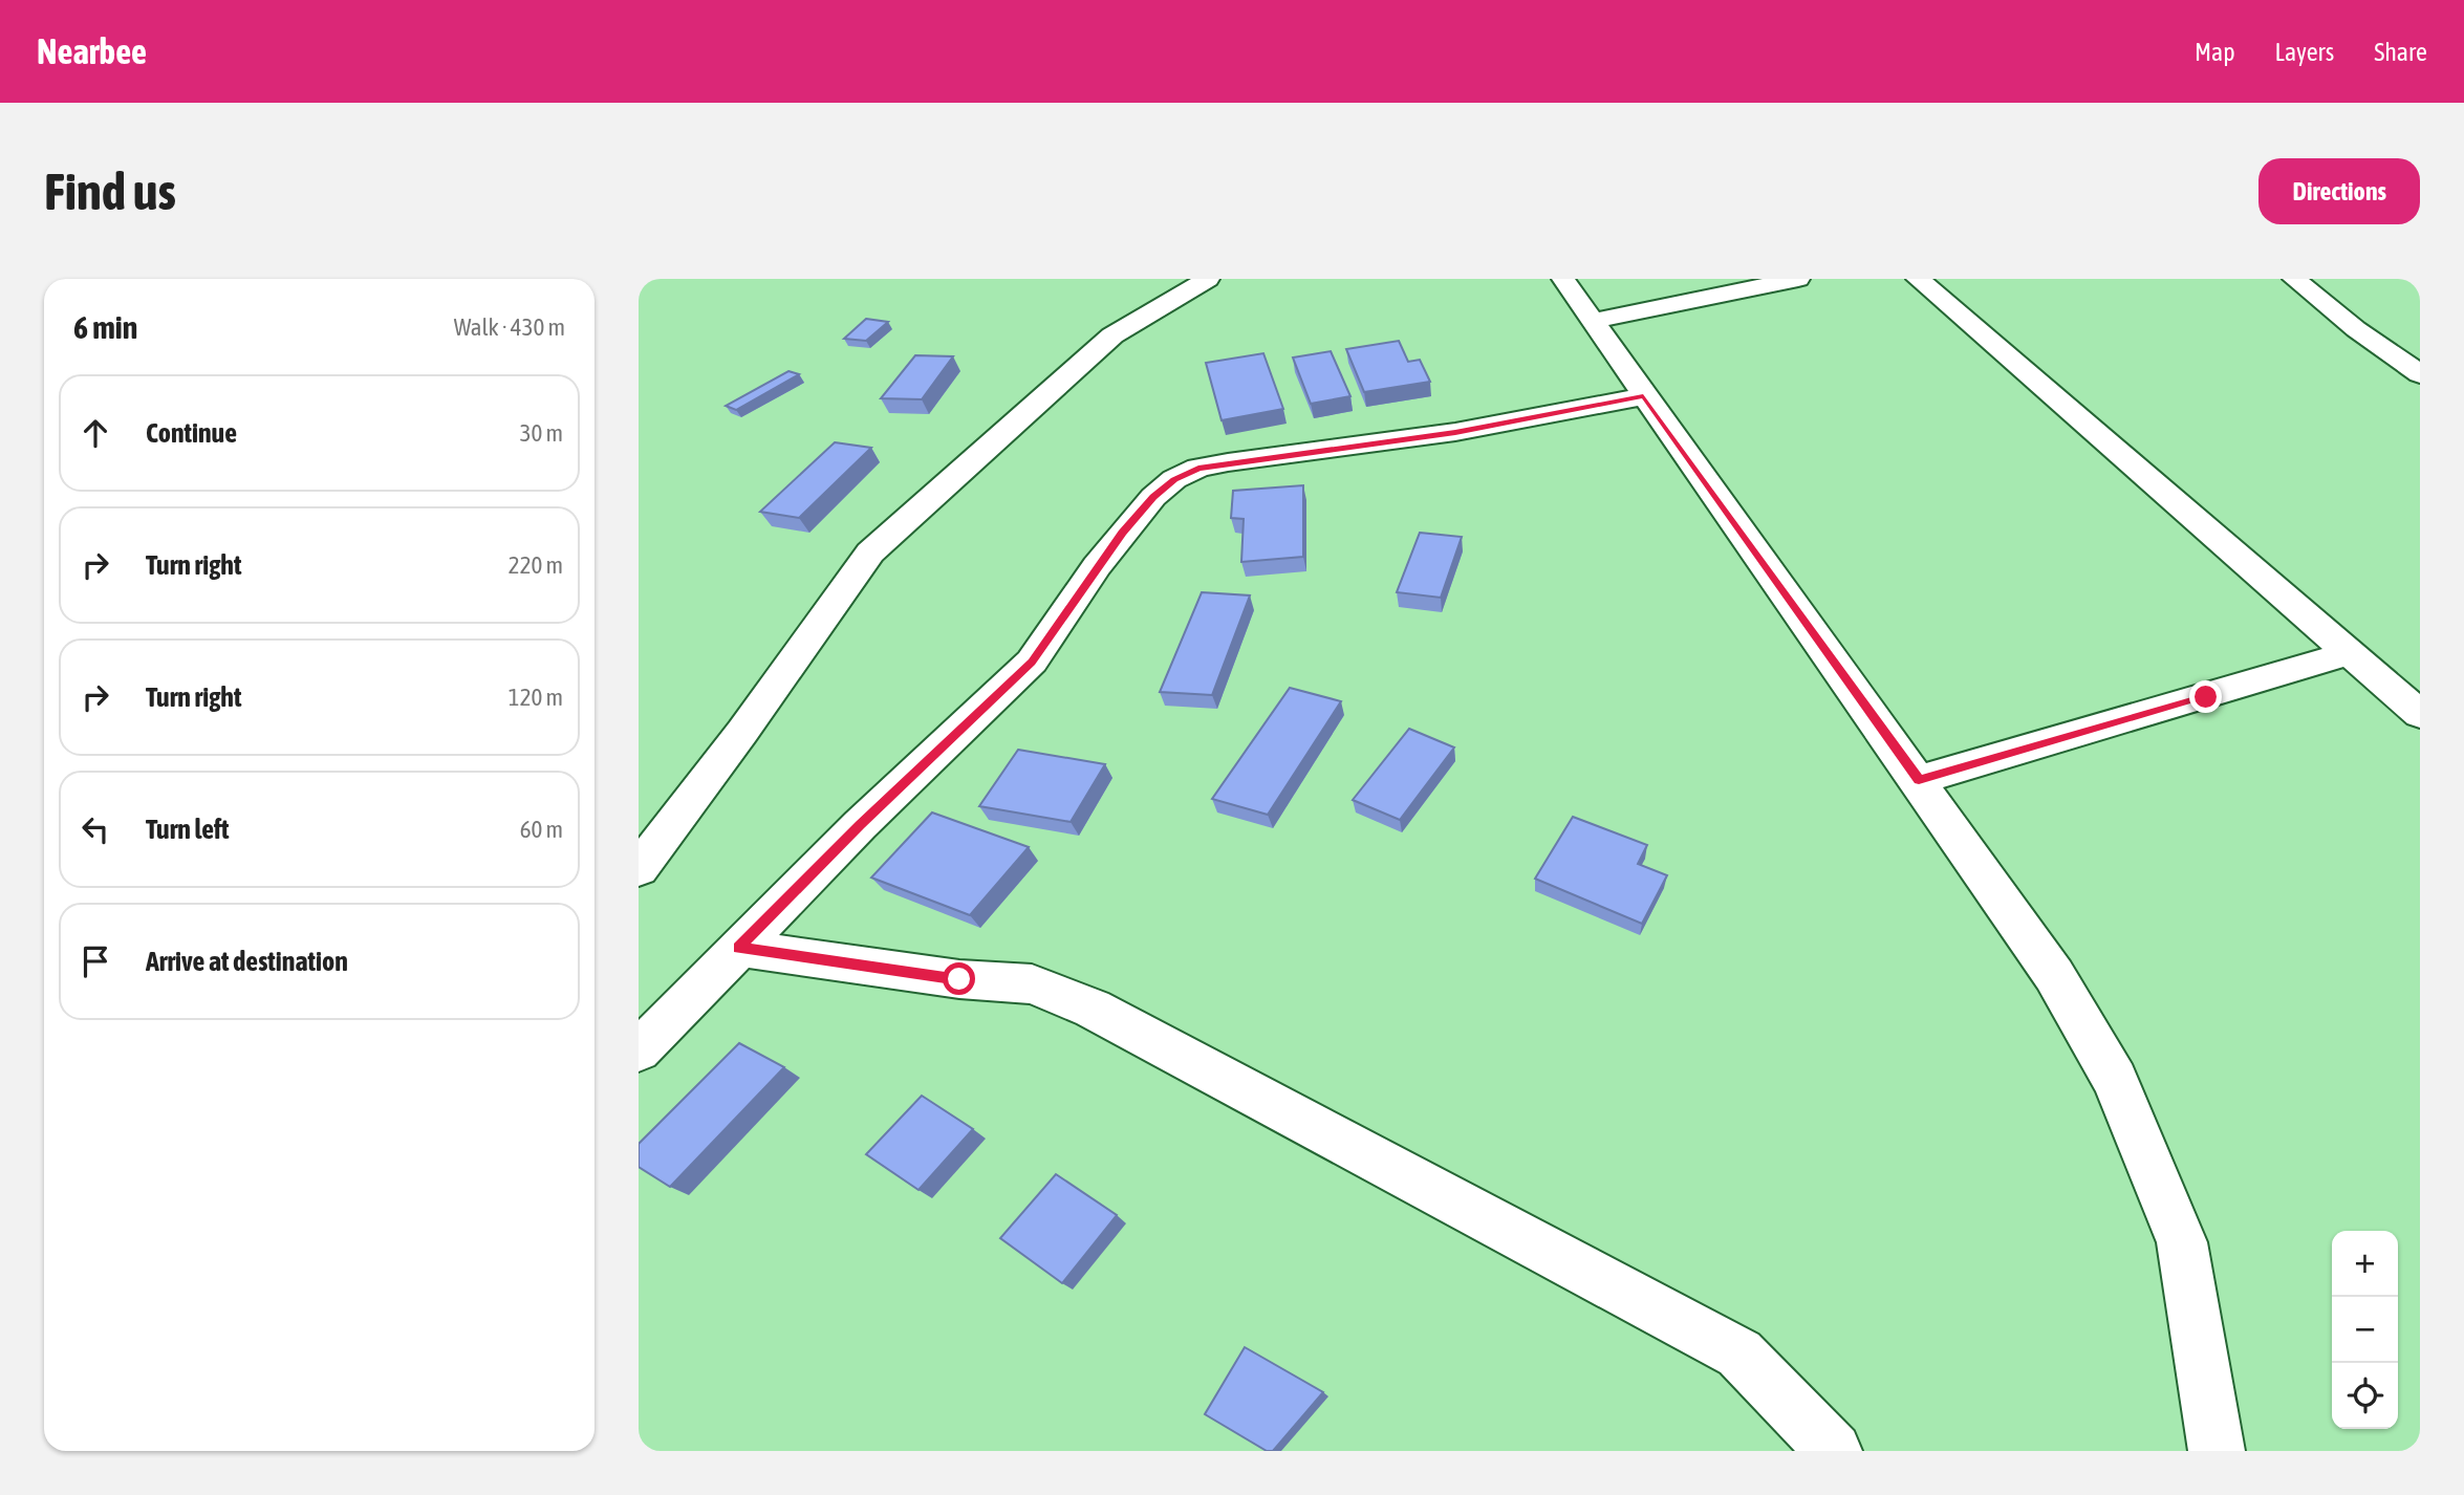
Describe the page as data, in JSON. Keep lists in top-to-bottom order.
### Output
{
  "page": {
    "header": "Nearbee",
    "nav": ["Map", "Layers", "Share"],
    "buttons": "Directions",
    "title": "Find us",
    "heading": ["6 min", "Walk · 430 m"],
    "list": [
      ["Continue", "30 m"],
      ["Turn right", "220 m"],
      ["Turn right", "120 m"],
      ["Turn left", "60 m"],
      "Arrive at destination"
    ],
    "map_buttons": ["+", "−"]
  }
}
